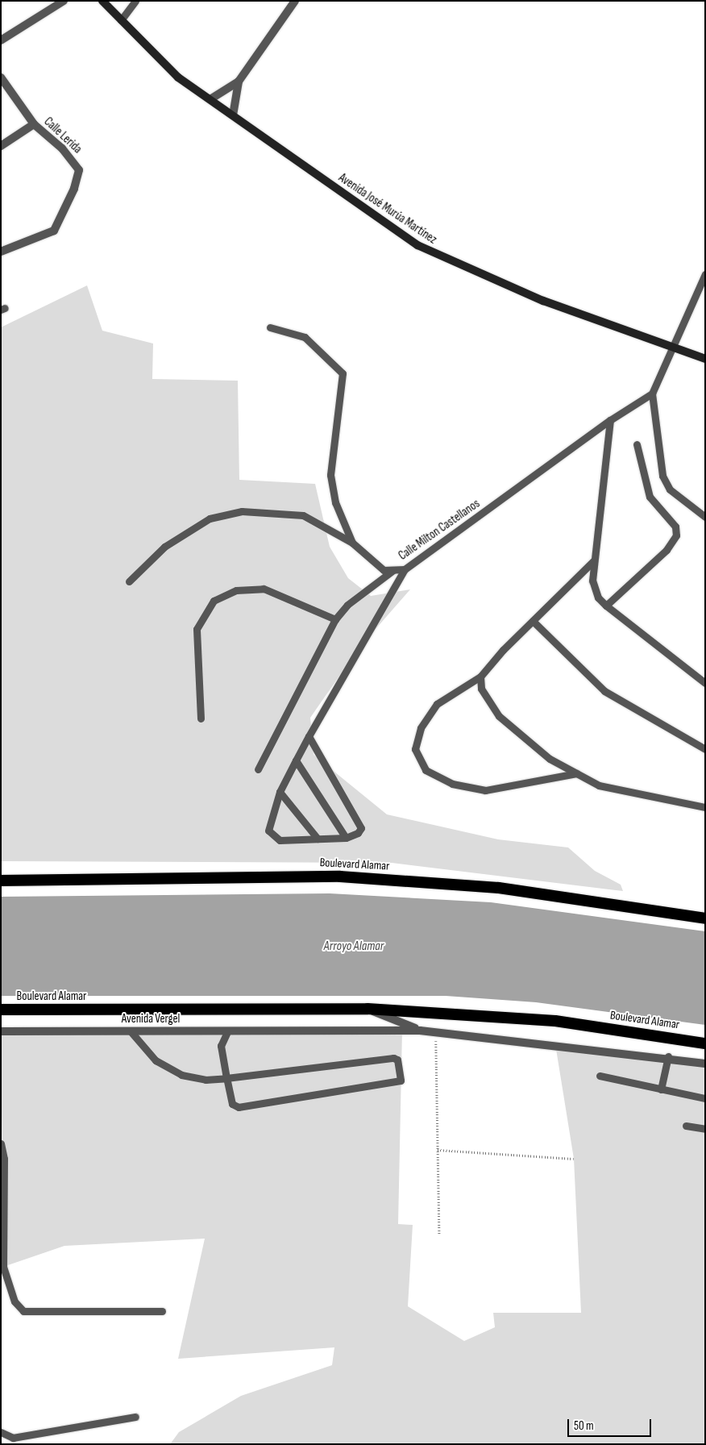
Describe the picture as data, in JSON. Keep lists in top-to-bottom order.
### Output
{
  "streets": {
    "highway": ["Boulevard Alamar"],
    "main road": ["Avenida José Murúa Martínez"],
    "street": ["Calle Lerida", "Avenida Vergel"],
    "lane": ["Calle Milton Castellanos"]
  },
  "water": ["Arroyo Alamar"],
  "scale_bar": "50 m"
}
